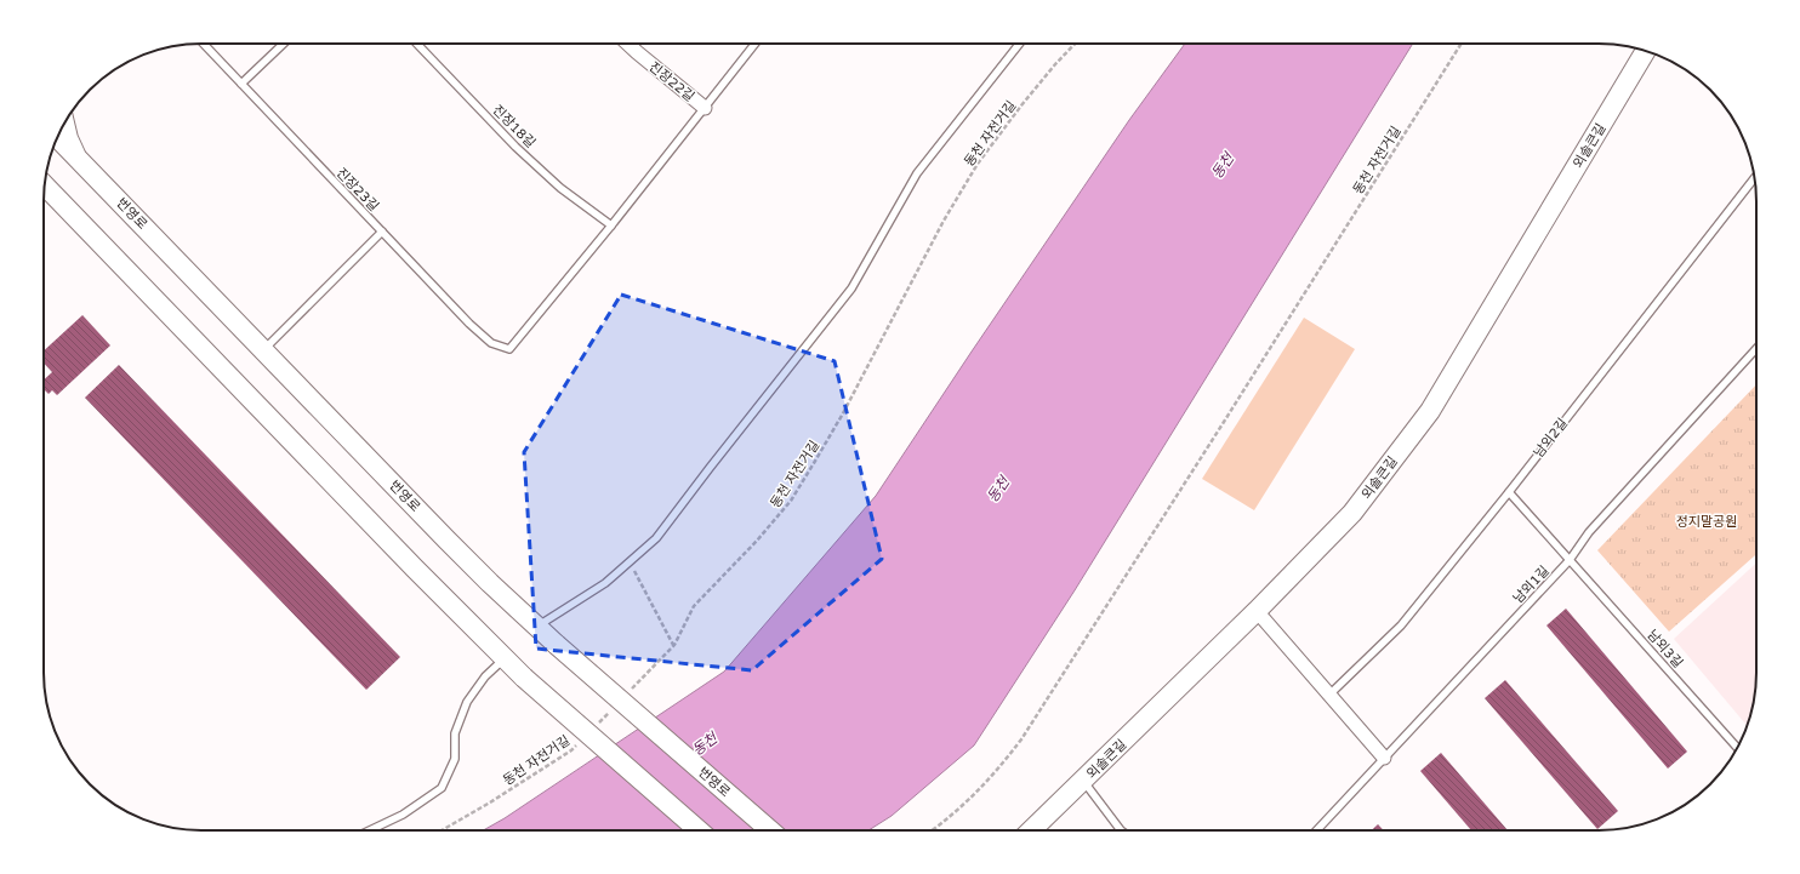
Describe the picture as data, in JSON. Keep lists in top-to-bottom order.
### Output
{
  "streets": {
    "main road": ["외솔큰길", "번영로"],
    "street": ["진장22길"],
    "lane": [
      "진장18길",
      "진장23길",
      "남외2길",
      "남외1길",
      "남외3길"
    ],
    "path": ["동천 자전거길"]
  },
  "crossings": [
    ["진장18길", "진장23길"],
    ["남외2길", "남외3길"],
    ["남외1길", "남외3길"]
  ],
  "water": ["동천"],
  "parks": ["정지말공원"]
}
